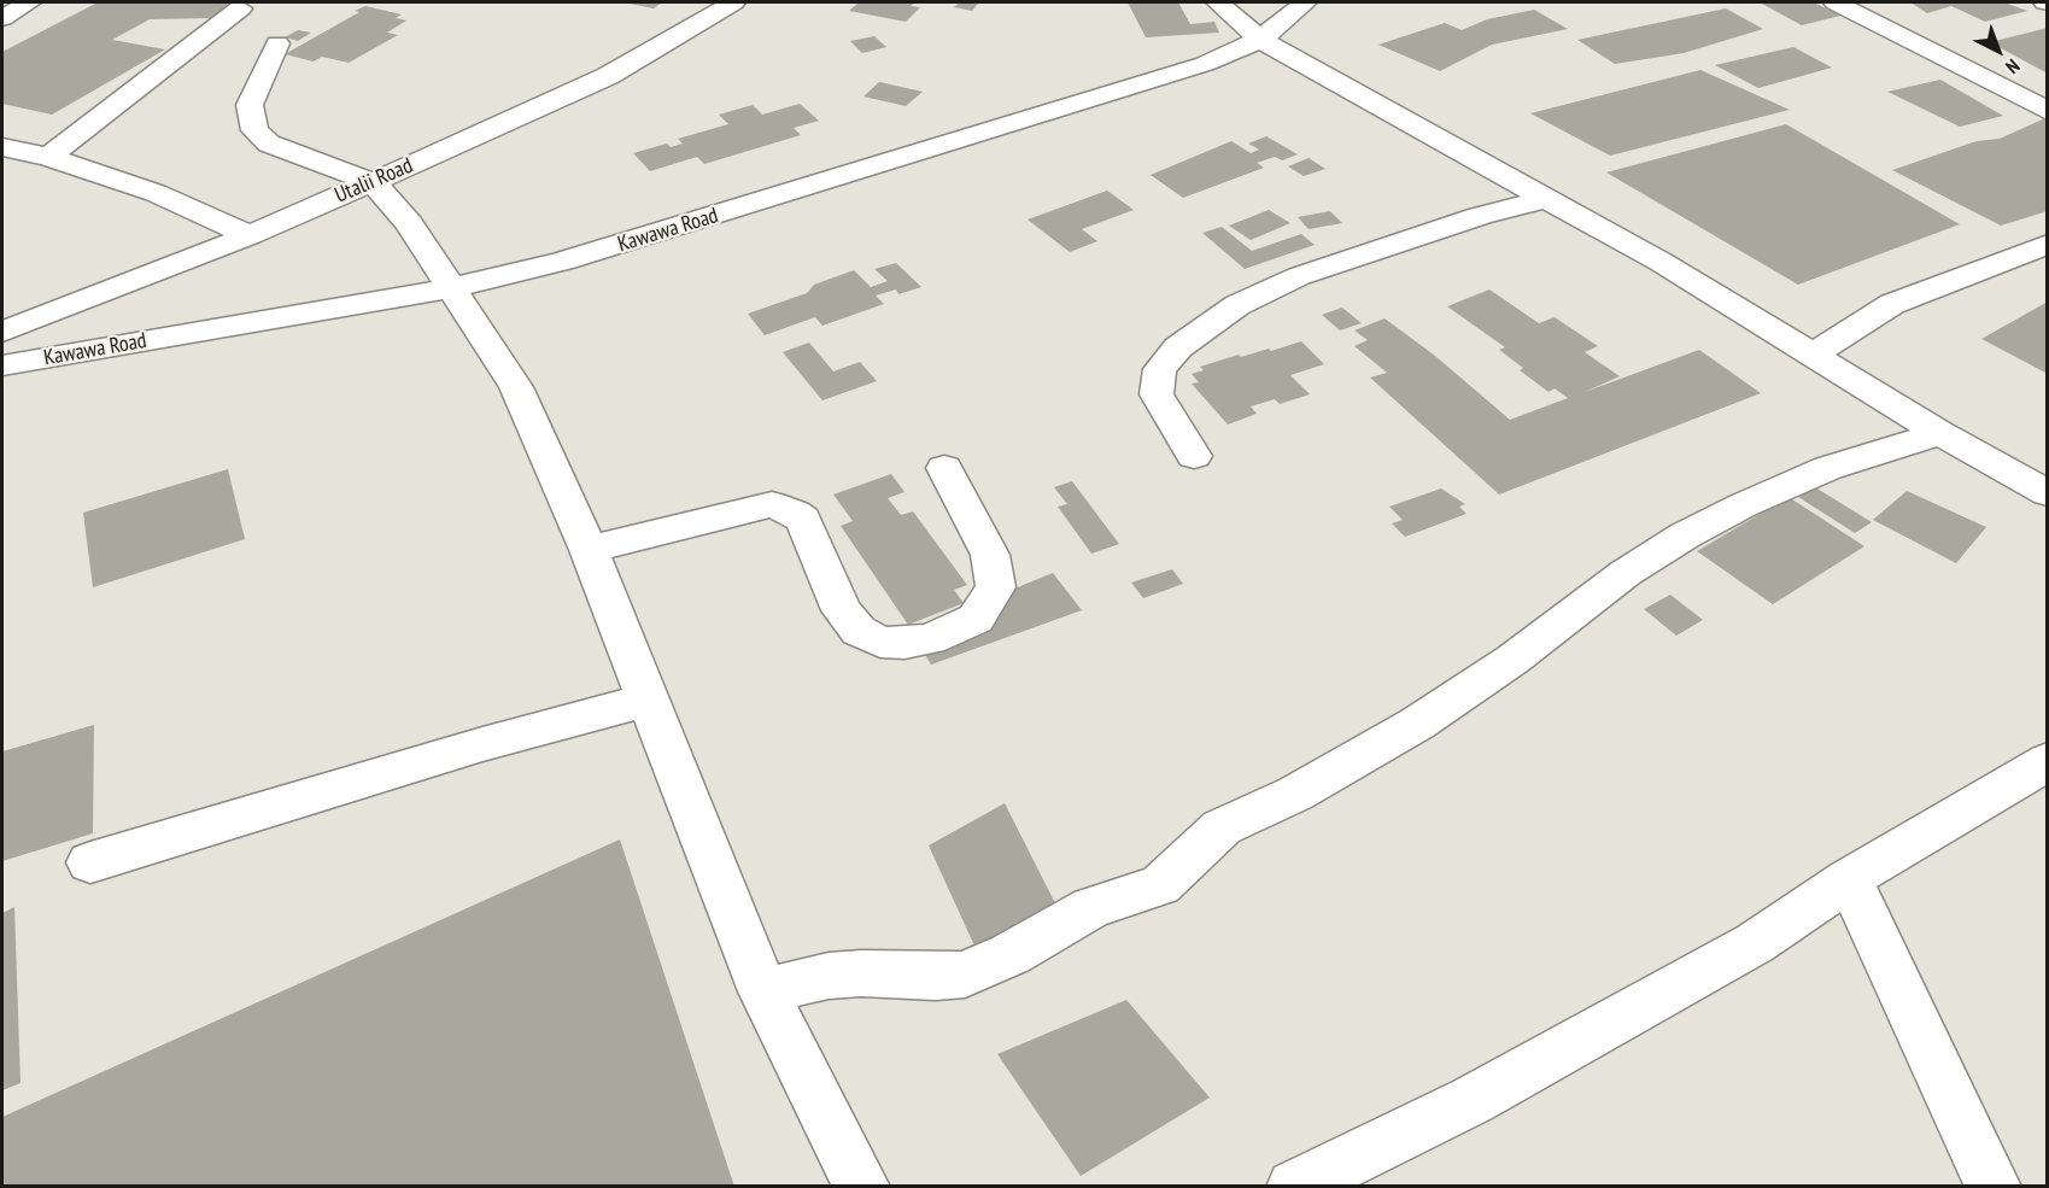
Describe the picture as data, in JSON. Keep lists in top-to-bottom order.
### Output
{
  "streets": {
    "street": ["Utalii Road", "Kawawa Road"]
  },
  "north": "bottom right"
}
